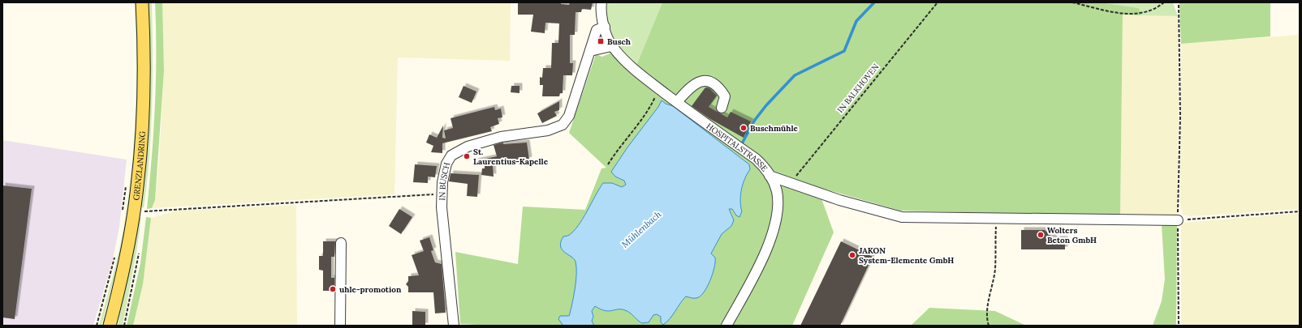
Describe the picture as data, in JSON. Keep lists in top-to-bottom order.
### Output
{
  "streets": {
    "main road": ["GRENZLANDRING"],
    "street": ["HOSPITALSTRASSE", "IN BUSCH"],
    "path": ["IN BALKHOVEN"]
  },
  "crossings": [
    ["HOSPITALSTRASSE", "IN BUSCH"]
  ],
  "water": ["Mühlenbach"],
  "places": {
    "transit": ["Busch"],
    "other": [
      "Buschmühle",
      "St. Laurentius-Kapelle",
      "Wolters Beton GmbH",
      "JAKON System-Elemente GmbH",
      "uhle-promotion"
    ]
  }
}
